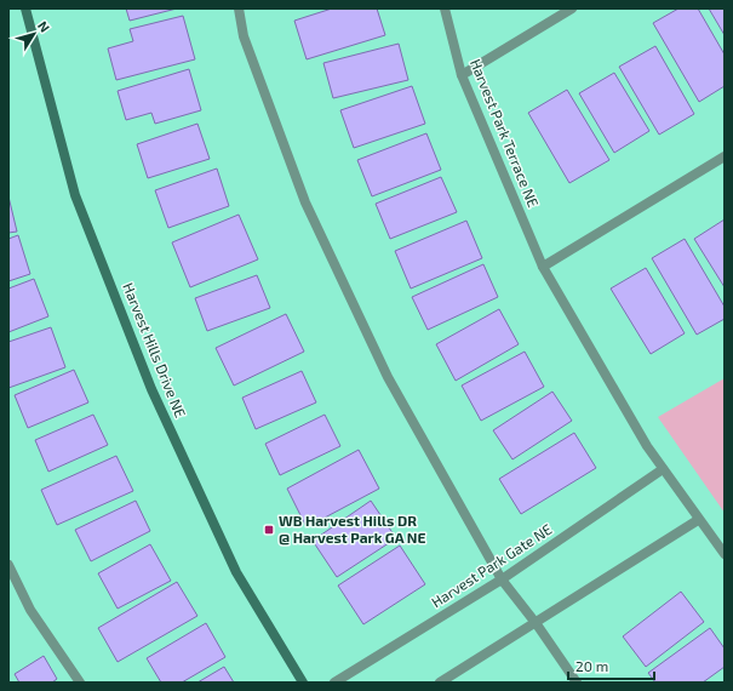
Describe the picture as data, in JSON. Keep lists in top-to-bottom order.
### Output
{
  "streets": {
    "street": ["Harvest Park Terrace NE", "Harvest Hills Drive NE", "Harvest Park Gate NE"]
  },
  "crossings": [
    ["Harvest Park Terrace NE", "Harvest Park Gate NE"]
  ],
  "places": {
    "transit": ["WB Harvest Hills DR @ Harvest Park GA NE"]
  },
  "scale_bar": "20 m",
  "north": "top right"
}
